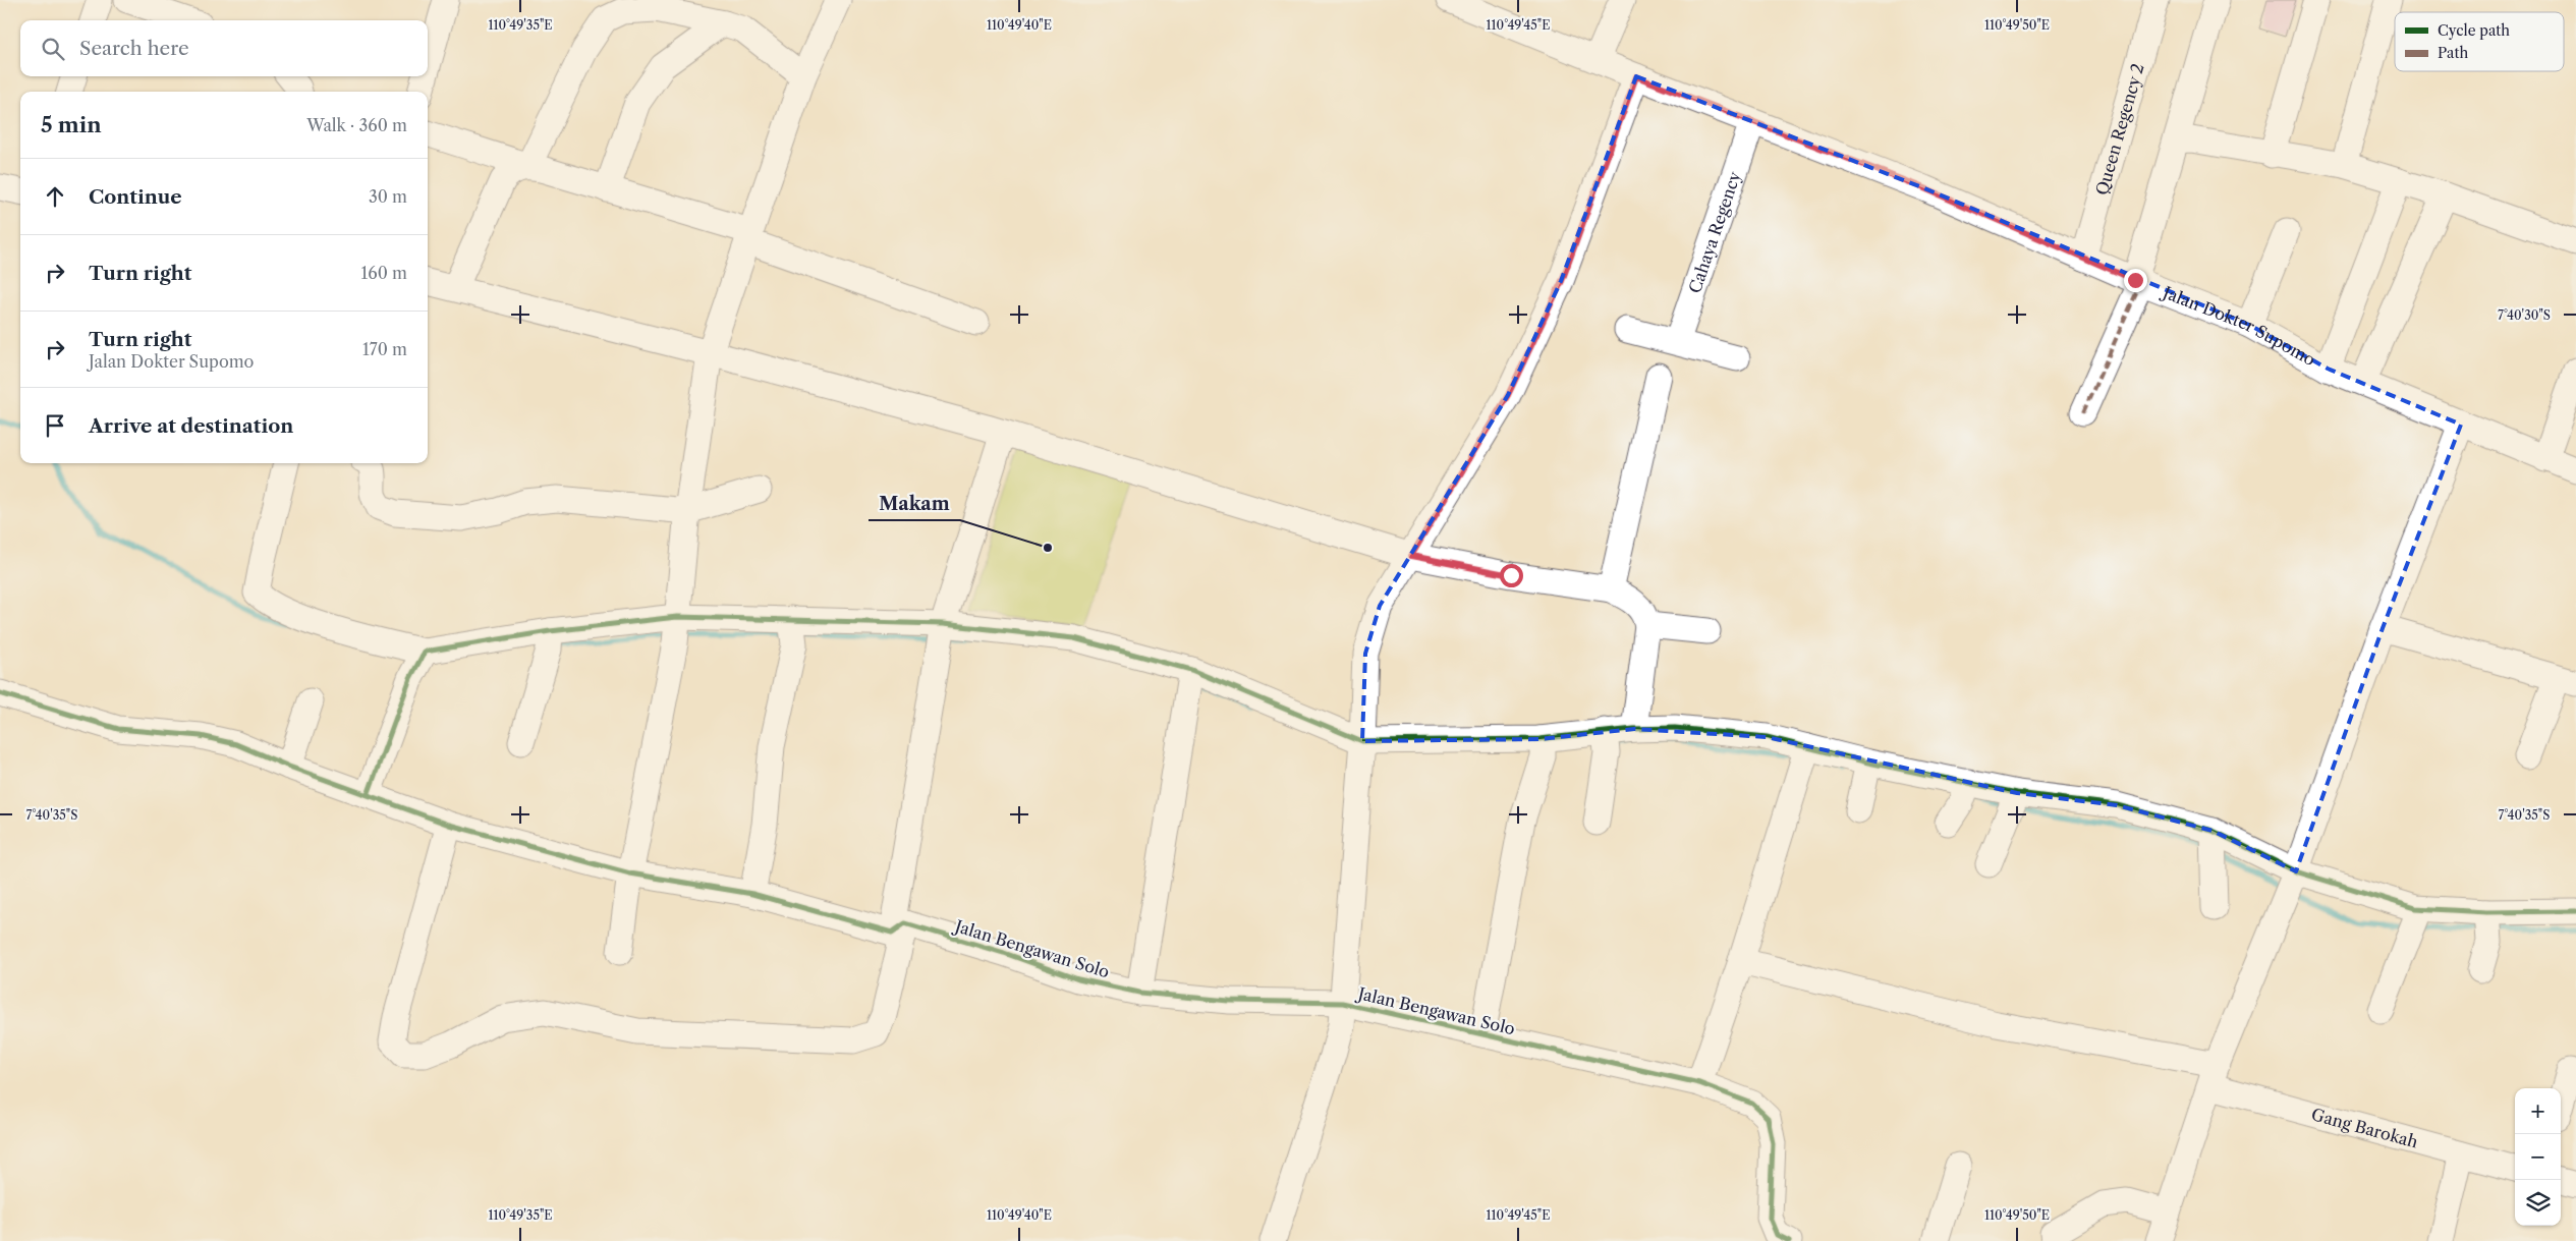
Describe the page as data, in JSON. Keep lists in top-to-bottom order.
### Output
{
  "streets": {
    "street": [
      "Queen Regency 2",
      "Cahaya Regency",
      "Jalan Dokter Supomo",
      "Jalan Bengawan Solo",
      "Gang Barokah"
    ]
  },
  "crossings": [
    ["Queen Regency 2", "Jalan Dokter Supomo"],
    ["Cahaya Regency", "Jalan Dokter Supomo"]
  ],
  "places": ["Makam"],
  "legend": ["Cycle path", "Path"],
  "page": {
    "search": "Search here",
    "heading": ["5 min", "Walk · 360 m"],
    "list": [
      ["Continue", "30 m"],
      ["Turn right", "160 m"],
      ["Turn right", "Jalan Dokter Supomo", "170 m"],
      "Arrive at destination"
    ],
    "map_buttons": ["+", "−"]
  },
  "coordinates": [
    "110°49'35\"E",
    "110°49'40\"E",
    "110°49'45\"E",
    "110°49'50\"E",
    "7°40'30\"S",
    "7°40'35\"S"
  ]
}
